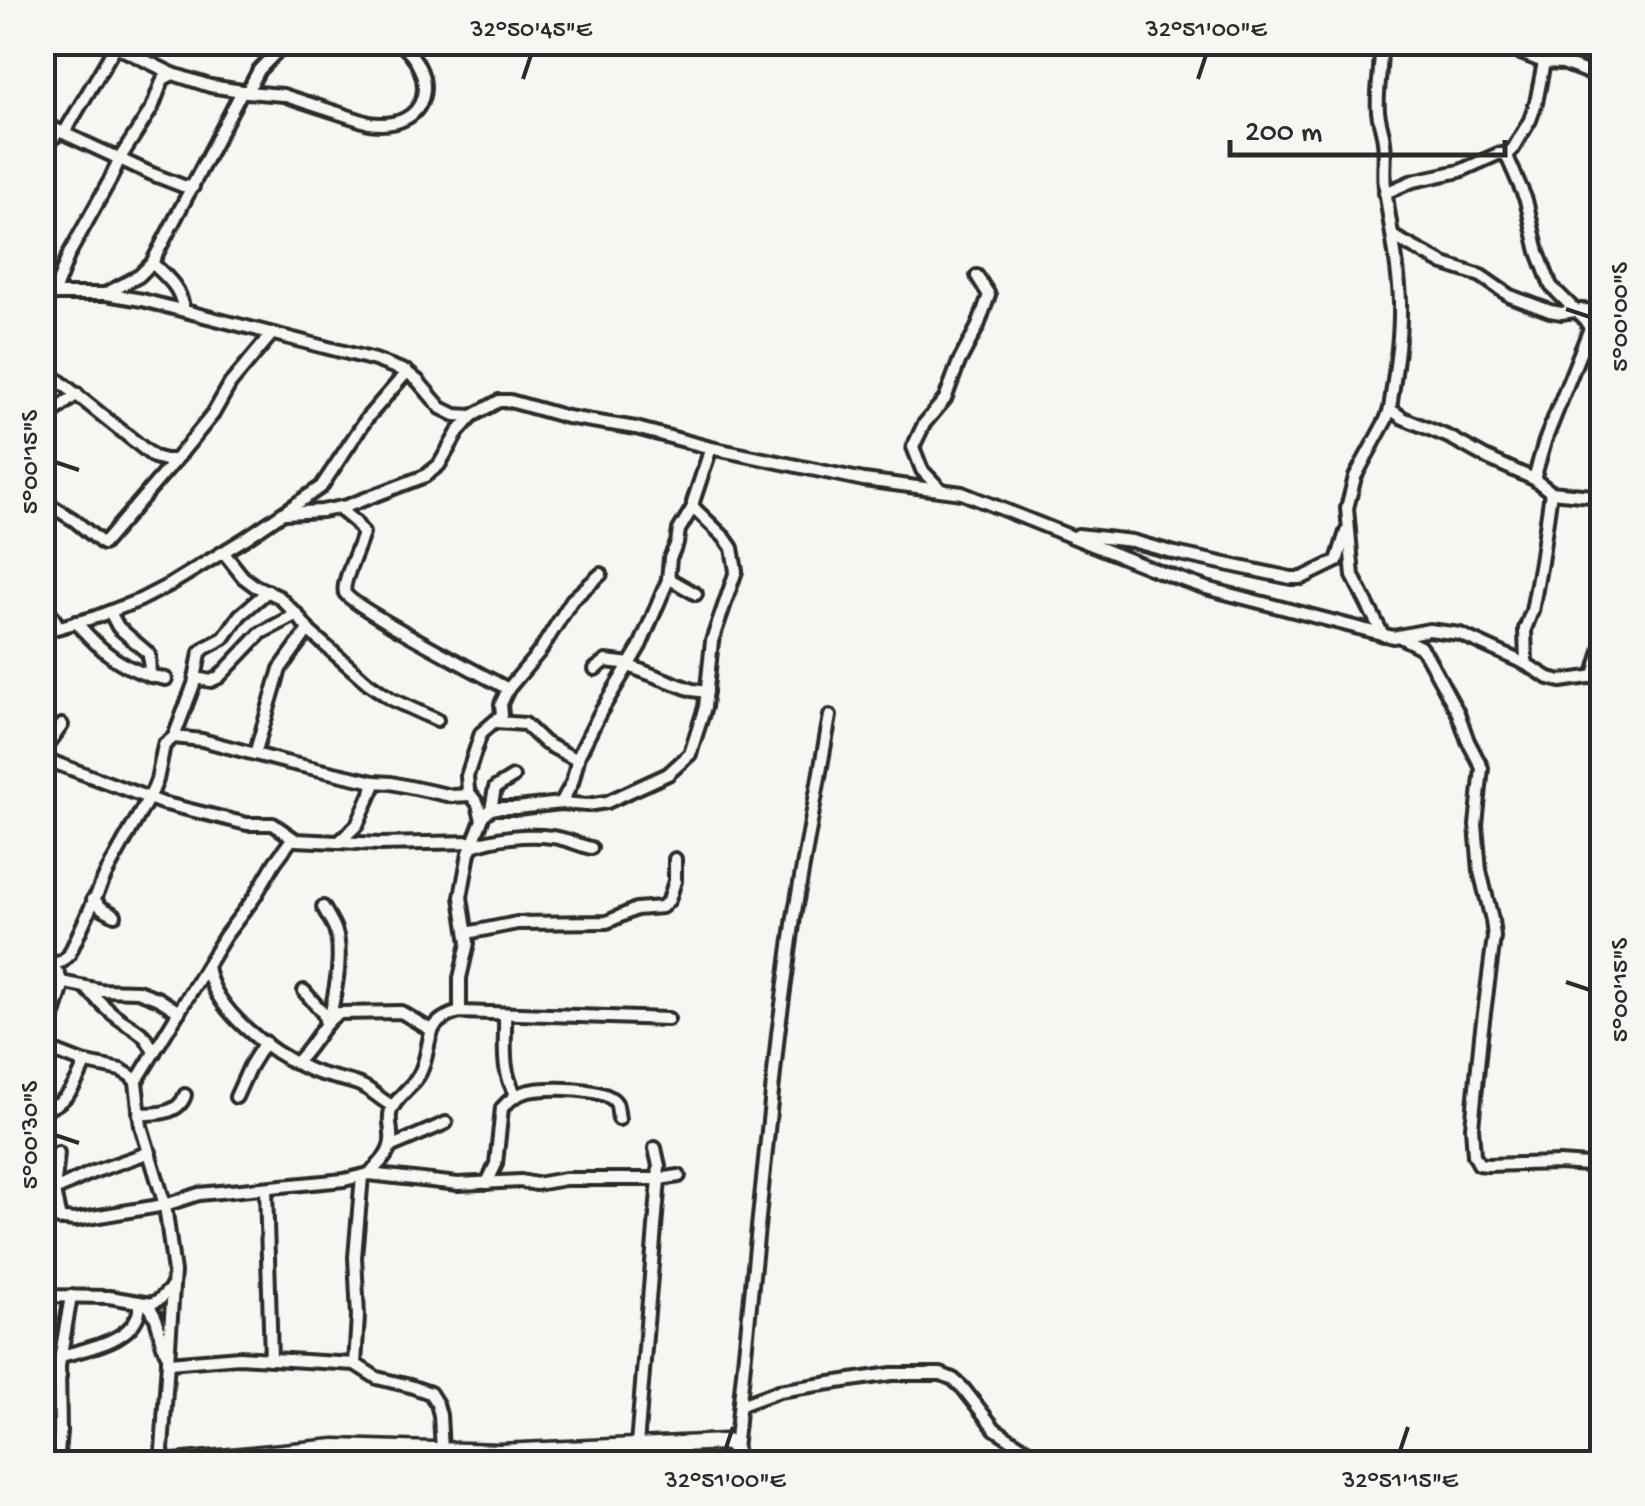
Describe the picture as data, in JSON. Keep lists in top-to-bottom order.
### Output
{
  "scale_bar": "200 m",
  "coordinates": [
    "32°50'45\"E",
    "32°51'00\"E",
    "5°00'00\"S",
    "5°00'15\"S",
    "5°00'30\"S",
    "32°51'15\"E"
  ]
}
